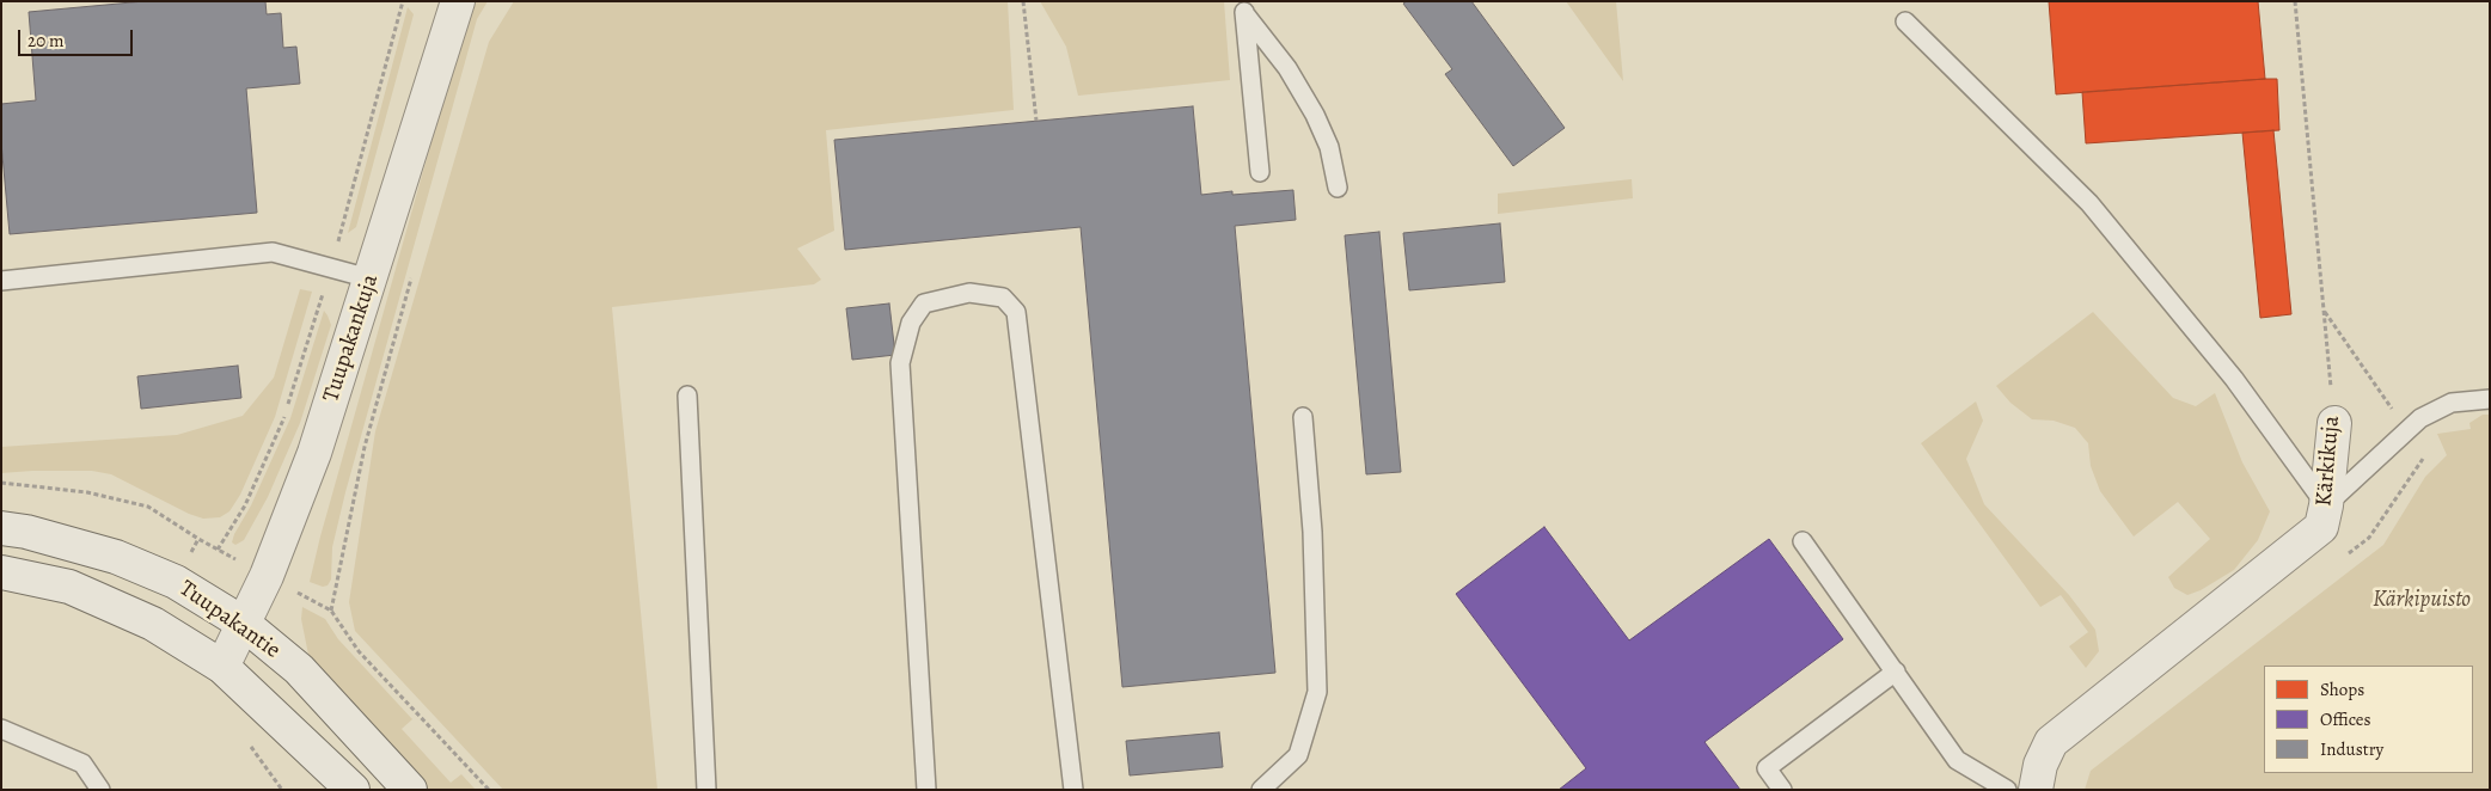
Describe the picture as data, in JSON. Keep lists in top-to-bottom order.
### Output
{
  "streets": {
    "street": ["Tuupakankuja", "Kärkikuja", "Tuupakantie"]
  },
  "crossings": [
    ["Tuupakankuja", "Tuupakantie"]
  ],
  "parks": ["Kärkipuisto"],
  "legend": ["Shops", "Offices", "Industry"],
  "scale_bar": "20 m"
}
